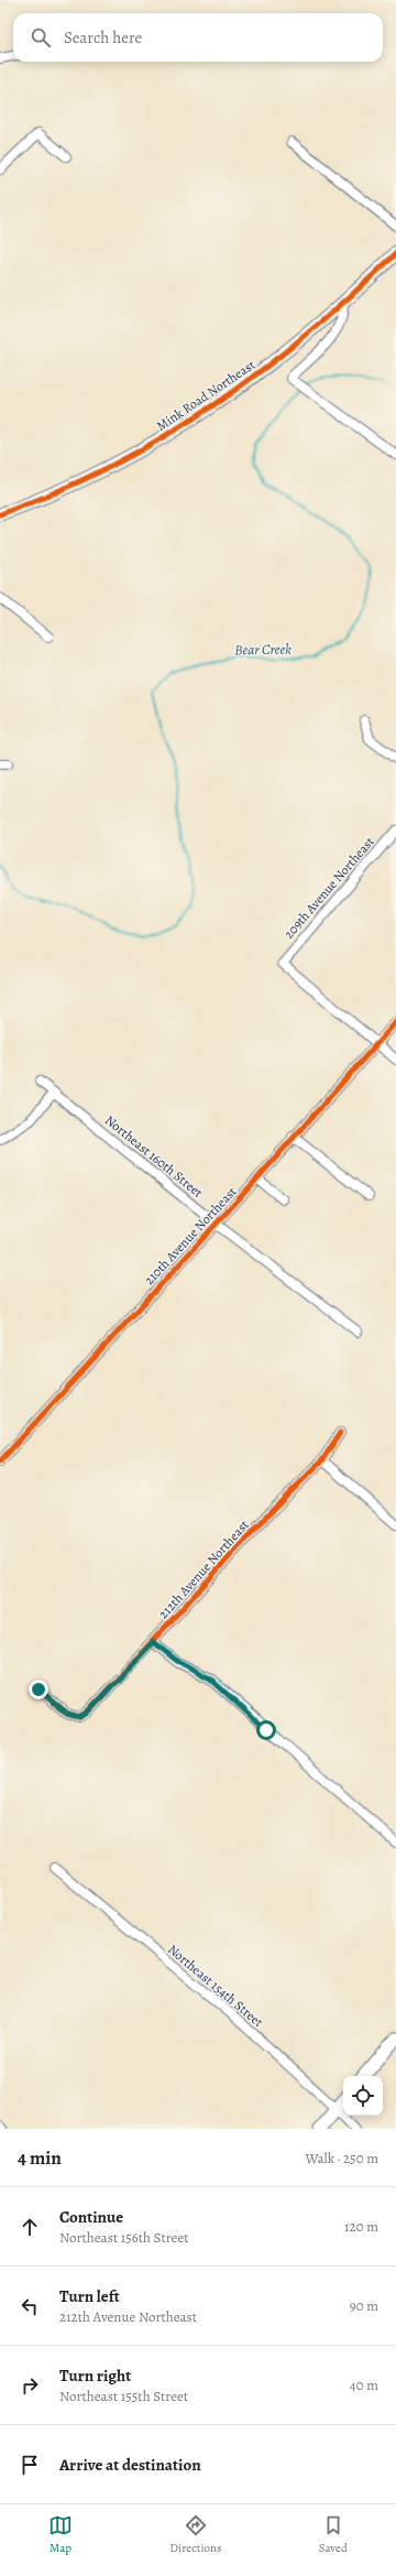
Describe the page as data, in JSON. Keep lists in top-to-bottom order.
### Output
{
  "streets": {
    "street": [
      "Mink Road Northeast",
      "209th Avenue Northeast",
      "Northeast 160th Street",
      "210th Avenue Northeast",
      "212th Avenue Northeast",
      "Northeast 154th Street"
    ]
  },
  "crossings": [
    ["209th Avenue Northeast", "210th Avenue Northeast"],
    ["Northeast 160th Street", "210th Avenue Northeast"]
  ],
  "water": ["Bear Creek"],
  "page": {
    "search": "Search here",
    "heading": ["4 min", "Walk · 250 m"],
    "list": [
      ["Continue", "Northeast 156th Street", "120 m"],
      ["Turn left", "212th Avenue Northeast", "90 m"],
      ["Turn right", "Northeast 155th Street", "40 m"],
      "Arrive at destination"
    ],
    "nav": ["Map", "Directions", "Saved"]
  }
}
